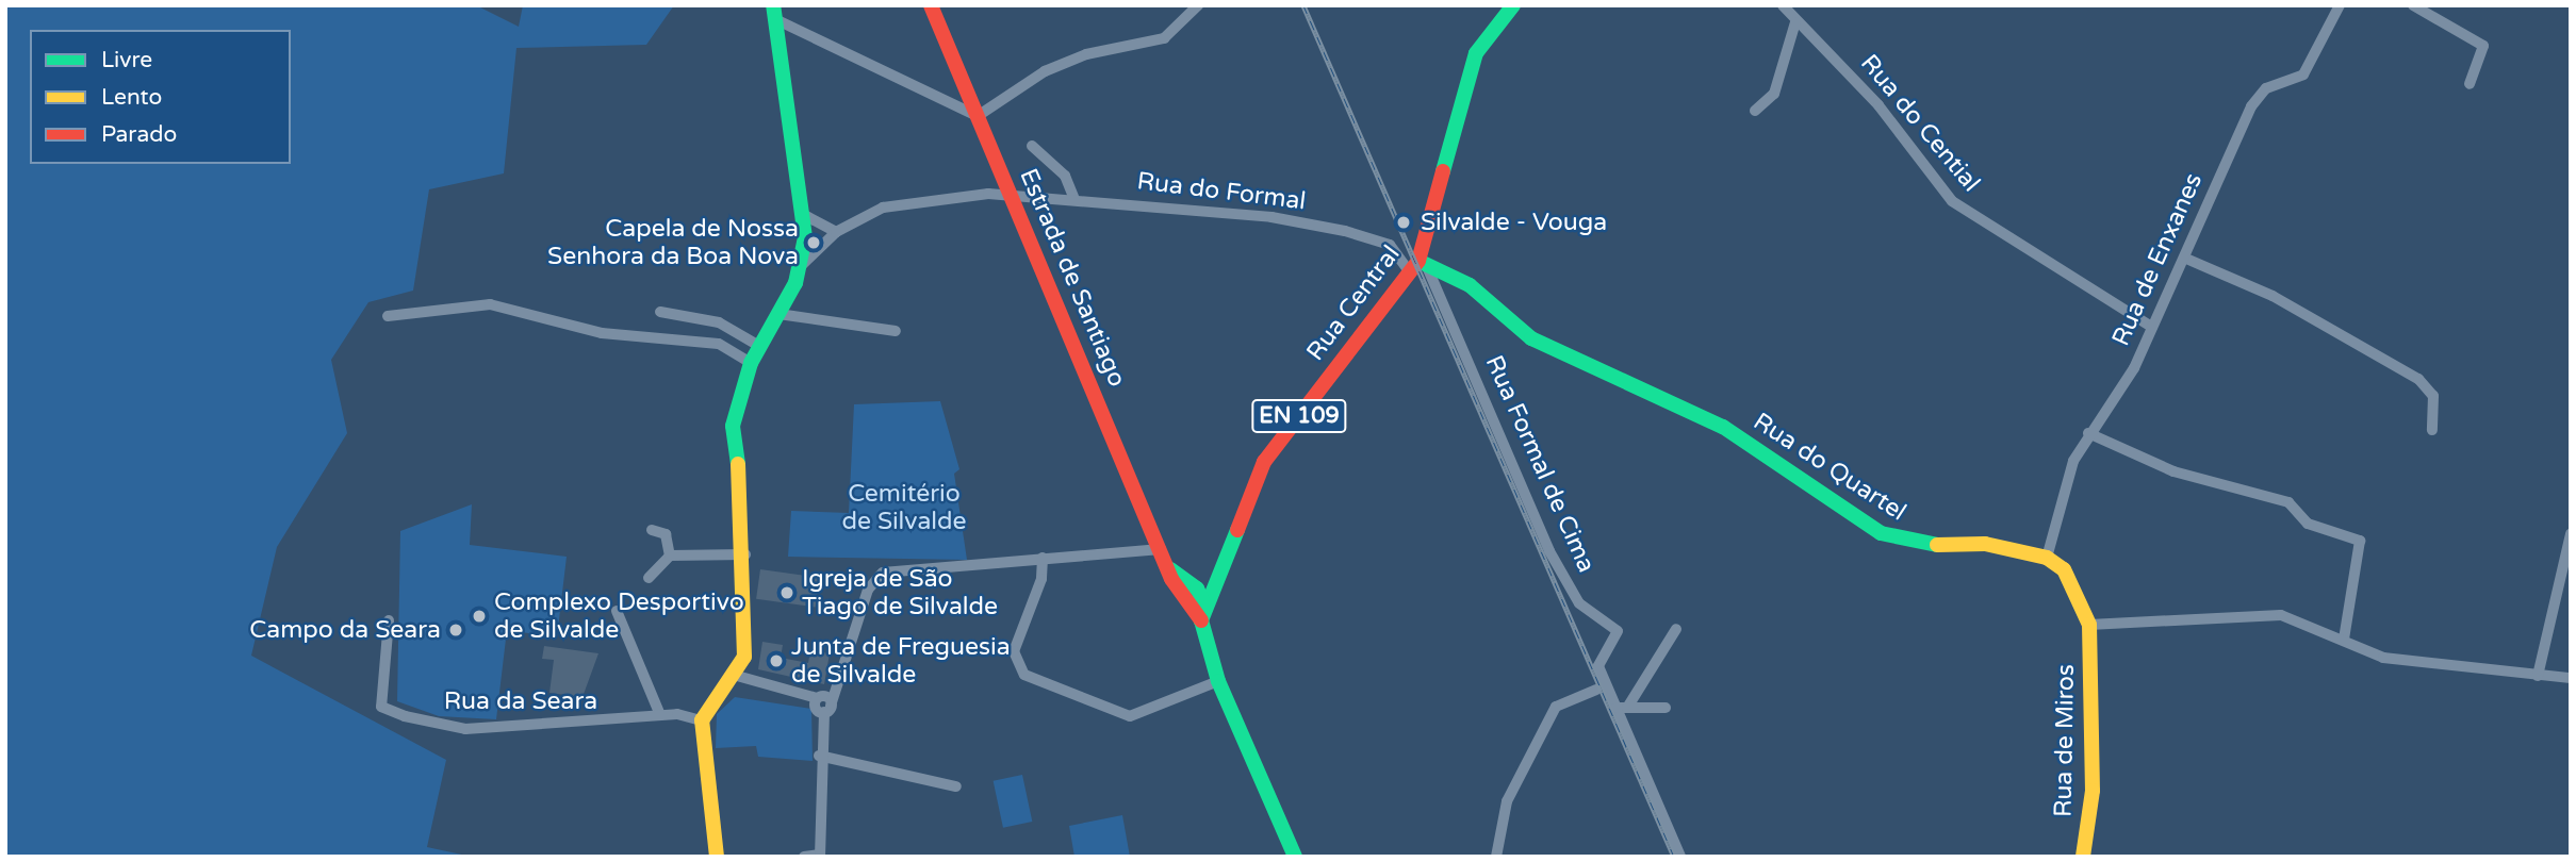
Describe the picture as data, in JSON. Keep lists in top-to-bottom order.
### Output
{
  "streets": {
    "main road": [
      "Estrada de Santiago",
      "Rua Central",
      "EN 109",
      "Rua do Quartel",
      "Rua de Miros"
    ],
    "street": [
      "Rua do Cential",
      "Rua do Formal",
      "Rua de Enxanes",
      "Rua Formal de Cima",
      "Rua da Seara"
    ]
  },
  "crossings": [
    ["Rua do Cential", "Rua de Enxanes"],
    ["Rua do Formal", "Estrada de Santiago"],
    ["Rua do Formal", "Rua Central"],
    ["Rua do Formal", "Rua Formal de Cima"],
    ["Rua do Formal", "Rua do Quartel"],
    ["Rua de Enxanes", "Rua do Quartel"],
    ["Estrada de Santiago", "Rua Central"],
    ["Rua Central", "Rua Formal de Cima"],
    ["Rua Central", "Rua do Quartel"],
    ["Rua Formal de Cima", "Rua do Quartel"]
  ],
  "parks": ["Cemitério de Silvalde"],
  "places": [
    "Silvalde - Vouga",
    "Capela de Nossa Senhora da Boa Nova",
    "Igreja de São Tiago de Silvalde",
    "Complexo Desportivo de Silvalde",
    "Campo da Seara",
    "Junta de Freguesia de Silvalde"
  ],
  "legend": ["Livre", "Lento", "Parado"]
}
